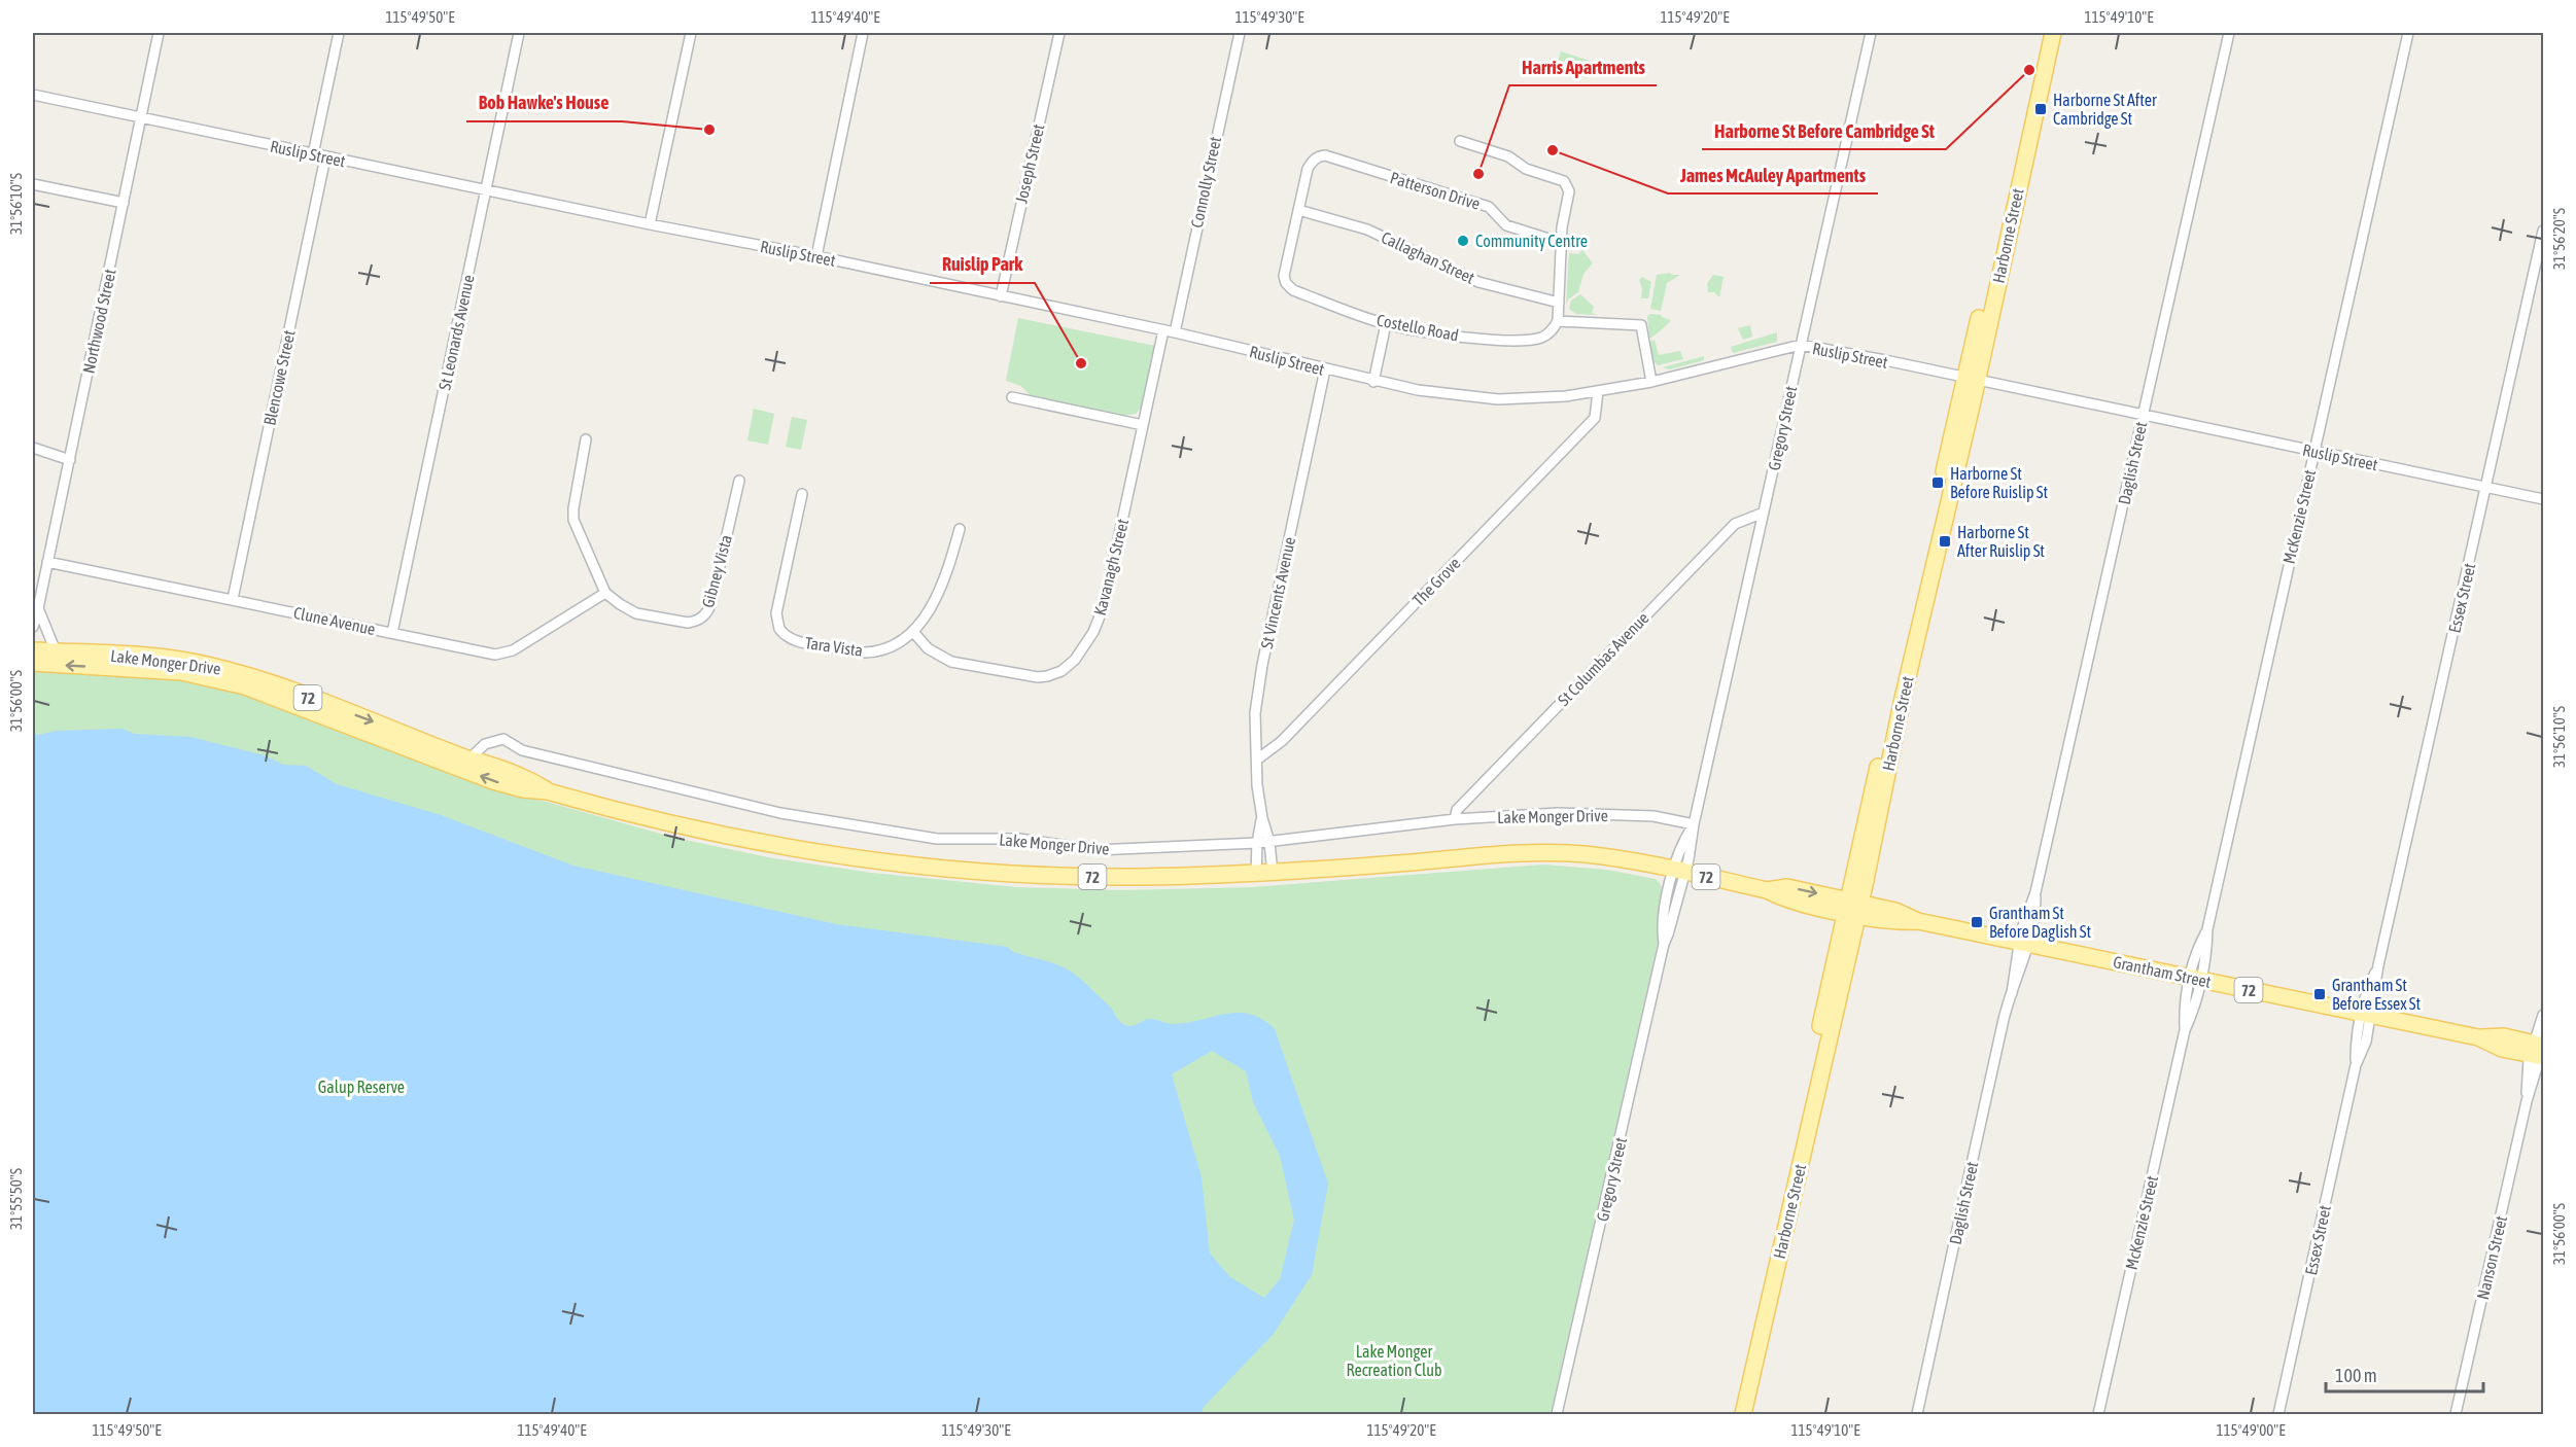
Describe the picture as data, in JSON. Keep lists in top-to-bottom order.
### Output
{
  "streets": {
    "main road": [
      "Harborne Street",
      "Lake Monger Drive",
      "72",
      "Grantham Street"
    ],
    "street": [
      "Ruslip Street",
      "Joseph Street",
      "Connolly Street",
      "Patterson Drive",
      "Callaghan Street",
      "Northwood Street",
      "Costello Road",
      "St Leonards Avenue",
      "Blencowe Street",
      "Gregory Street",
      "Daglish Street",
      "McKenzie Street",
      "Kavanagh Street",
      "Gibney Vista",
      "The Grove",
      "St Vincents Avenue",
      "Essex Street",
      "Clune Avenue",
      "Tara Vista",
      "St Columbas Avenue",
      "Nanson Street"
    ]
  },
  "crossings": [
    ["Ruslip Street", "Joseph Street"],
    ["Ruslip Street", "Connolly Street"],
    ["Ruslip Street", "Harborne Street"],
    ["Ruslip Street", "Northwood Street"],
    ["Ruslip Street", "St Leonards Avenue"],
    ["Ruslip Street", "Blencowe Street"],
    ["Ruslip Street", "Gregory Street"],
    ["Ruslip Street", "Daglish Street"],
    ["Ruslip Street", "McKenzie Street"],
    ["Ruslip Street", "Kavanagh Street"],
    ["Ruslip Street", "The Grove"],
    ["Ruslip Street", "St Vincents Avenue"],
    ["Ruslip Street", "Essex Street"],
    ["Patterson Drive", "Callaghan Street"],
    ["Patterson Drive", "Costello Road"],
    ["Harborne Street", "Grantham Street"],
    ["Callaghan Street", "Costello Road"],
    ["Northwood Street", "Clune Avenue"],
    ["St Leonards Avenue", "Clune Avenue"],
    ["Blencowe Street", "Clune Avenue"],
    ["Gregory Street", "St Columbas Avenue"],
    ["Gregory Street", "Lake Monger Drive"],
    ["Gregory Street", "Grantham Street"],
    ["Daglish Street", "Grantham Street"],
    ["McKenzie Street", "Grantham Street"],
    ["Kavanagh Street", "Tara Vista"],
    ["Gibney Vista", "Clune Avenue"],
    ["The Grove", "St Vincents Avenue"],
    ["St Vincents Avenue", "Lake Monger Drive"],
    ["Essex Street", "Grantham Street"],
    ["St Columbas Avenue", "Lake Monger Drive"],
    ["Lake Monger Drive", "Grantham Street"],
    ["Grantham Street", "Nanson Street"]
  ],
  "parks": ["Galup Reserve", "Lake Monger Recreation Club"],
  "places": {
    "other": [
      "Harborne St Before Cambridge St",
      "Bob Hawke's House",
      "James McAuley Apartments",
      "Harris Apartments",
      "Community Centre",
      "Ruislip Park"
    ],
    "transit": [
      "Harborne St After Cambridge St",
      "Harborne St Before Ruislip St",
      "Harborne St After Ruislip St",
      "Grantham St Before Daglish St",
      "Grantham St Before Essex St"
    ]
  },
  "scale_bar": "100 m",
  "coordinates": [
    "115°49'50\"E",
    "115°49'40\"E",
    "115°49'30\"E",
    "115°49'20\"E",
    "115°49'10\"E",
    "31°56'10\"S",
    "31°56'20\"S",
    "31°56'00\"S",
    "31°55'50\"S",
    "115°49'00\"E"
  ]
}
